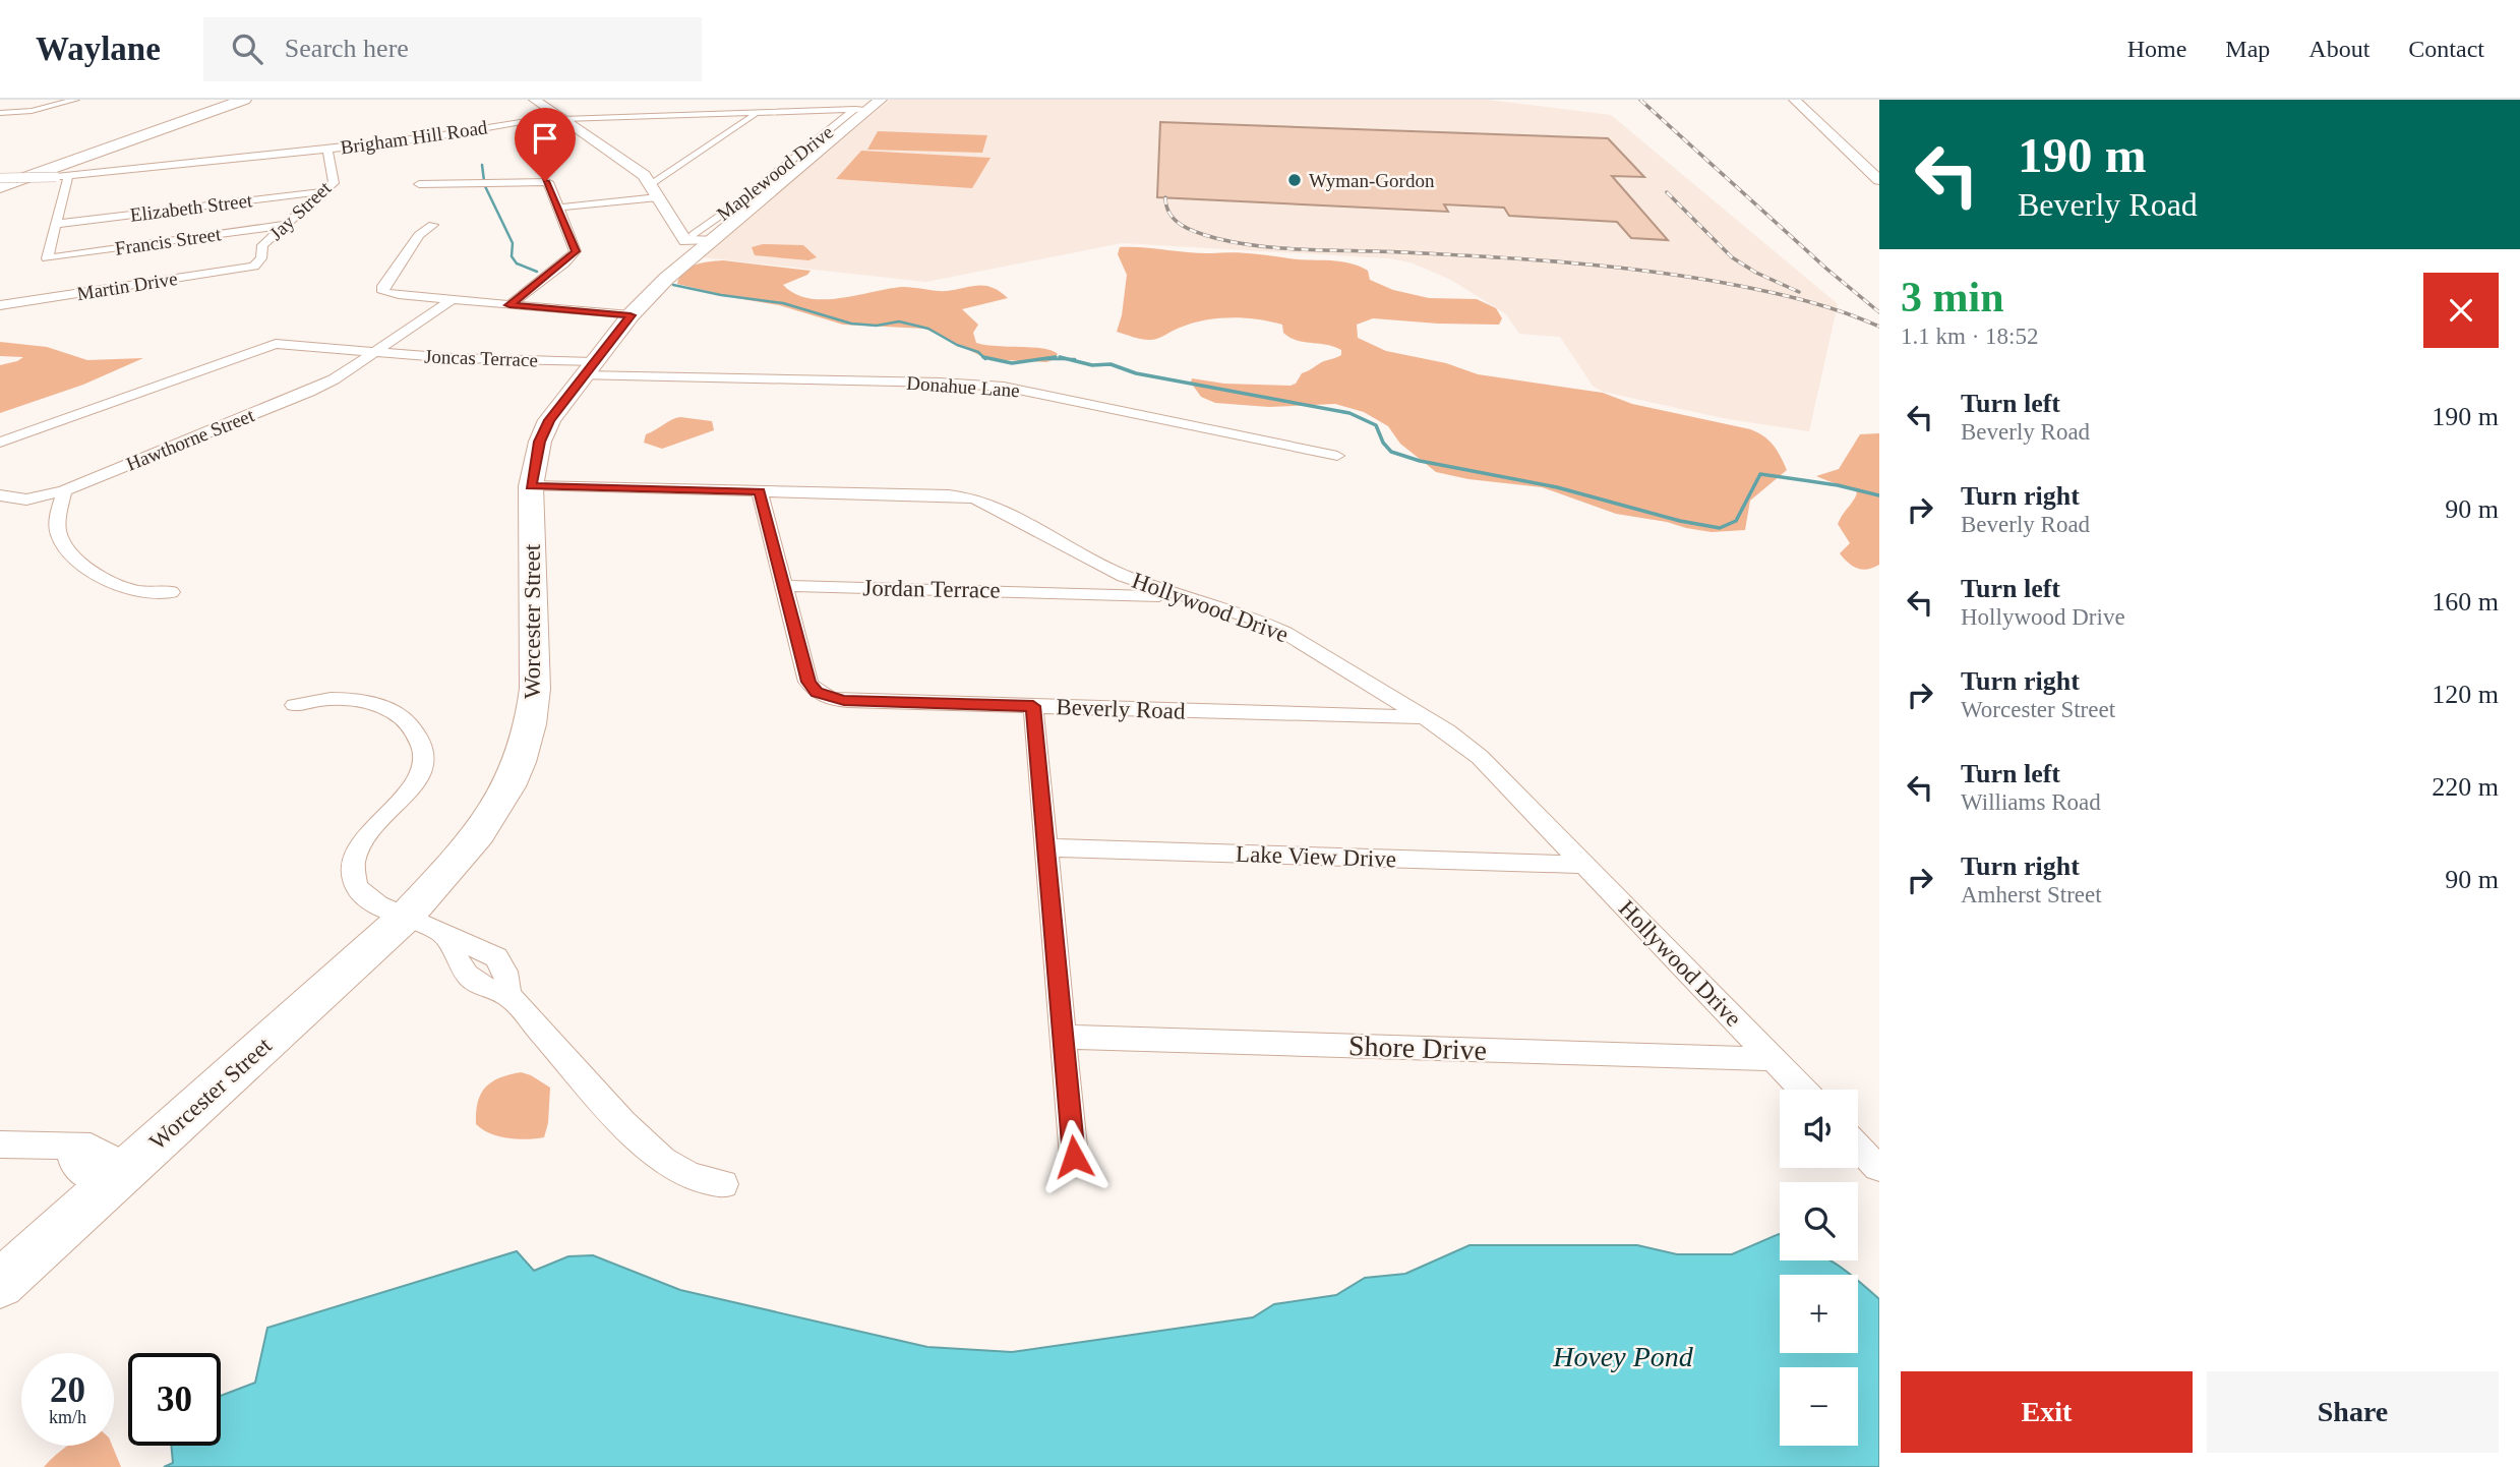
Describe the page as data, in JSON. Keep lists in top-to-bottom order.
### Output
{
  "streets": {
    "main road": ["Worcester Street"],
    "street": [
      "Brigham Hill Road",
      "Elizabeth Street",
      "Jay Street",
      "Francis Street",
      "Martin Drive",
      "Joncas Terrace",
      "Donahue Lane",
      "Hawthorne Street",
      "Jordan Terrace",
      "Hollywood Drive",
      "Beverly Road",
      "Lake View Drive",
      "Shore Drive"
    ]
  },
  "crossings": [
    ["Brigham Hill Road", "Jay Street"],
    ["Brigham Hill Road", "Worcester Street"],
    ["Elizabeth Street", "Jay Street"],
    ["Elizabeth Street", "Francis Street"],
    ["Jay Street", "Francis Street"],
    ["Jay Street", "Martin Drive"],
    ["Joncas Terrace", "Donahue Lane"],
    ["Joncas Terrace", "Hawthorne Street"],
    ["Joncas Terrace", "Worcester Street"],
    ["Donahue Lane", "Worcester Street"],
    ["Jordan Terrace", "Hollywood Drive"],
    ["Jordan Terrace", "Beverly Road"],
    ["Hollywood Drive", "Worcester Street"],
    ["Hollywood Drive", "Beverly Road"],
    ["Hollywood Drive", "Lake View Drive"],
    ["Hollywood Drive", "Shore Drive"]
  ],
  "water": ["Hovey Pond"],
  "places": ["Wyman-Gordon"],
  "page": {
    "header": "Waylane",
    "search": "Search here",
    "nav": [
      "Home",
      "Map",
      "About",
      "Contact"
    ],
    "turn": ["190 m", "Beverly Road"],
    "heading": ["3 min", "1.1 km · 18:52"],
    "list": [
      {
        "name": "Turn left",
        "note": "Beverly Road",
        "value": "190 m"
      },
      {
        "name": "Turn right",
        "note": "Beverly Road",
        "value": "90 m"
      },
      {
        "name": "Turn left",
        "note": "Hollywood Drive",
        "value": "160 m"
      },
      {
        "name": "Turn right",
        "note": "Worcester Street",
        "value": "120 m"
      },
      {
        "name": "Turn left",
        "note": "Williams Road",
        "value": "220 m"
      },
      {
        "name": "Turn right",
        "note": "Amherst Street",
        "value": "90 m"
      }
    ],
    "map_buttons": ["+", "−"],
    "speed": "20 km/h",
    "limit": "30",
    "buttons": ["Exit", "Share"]
  }
}
